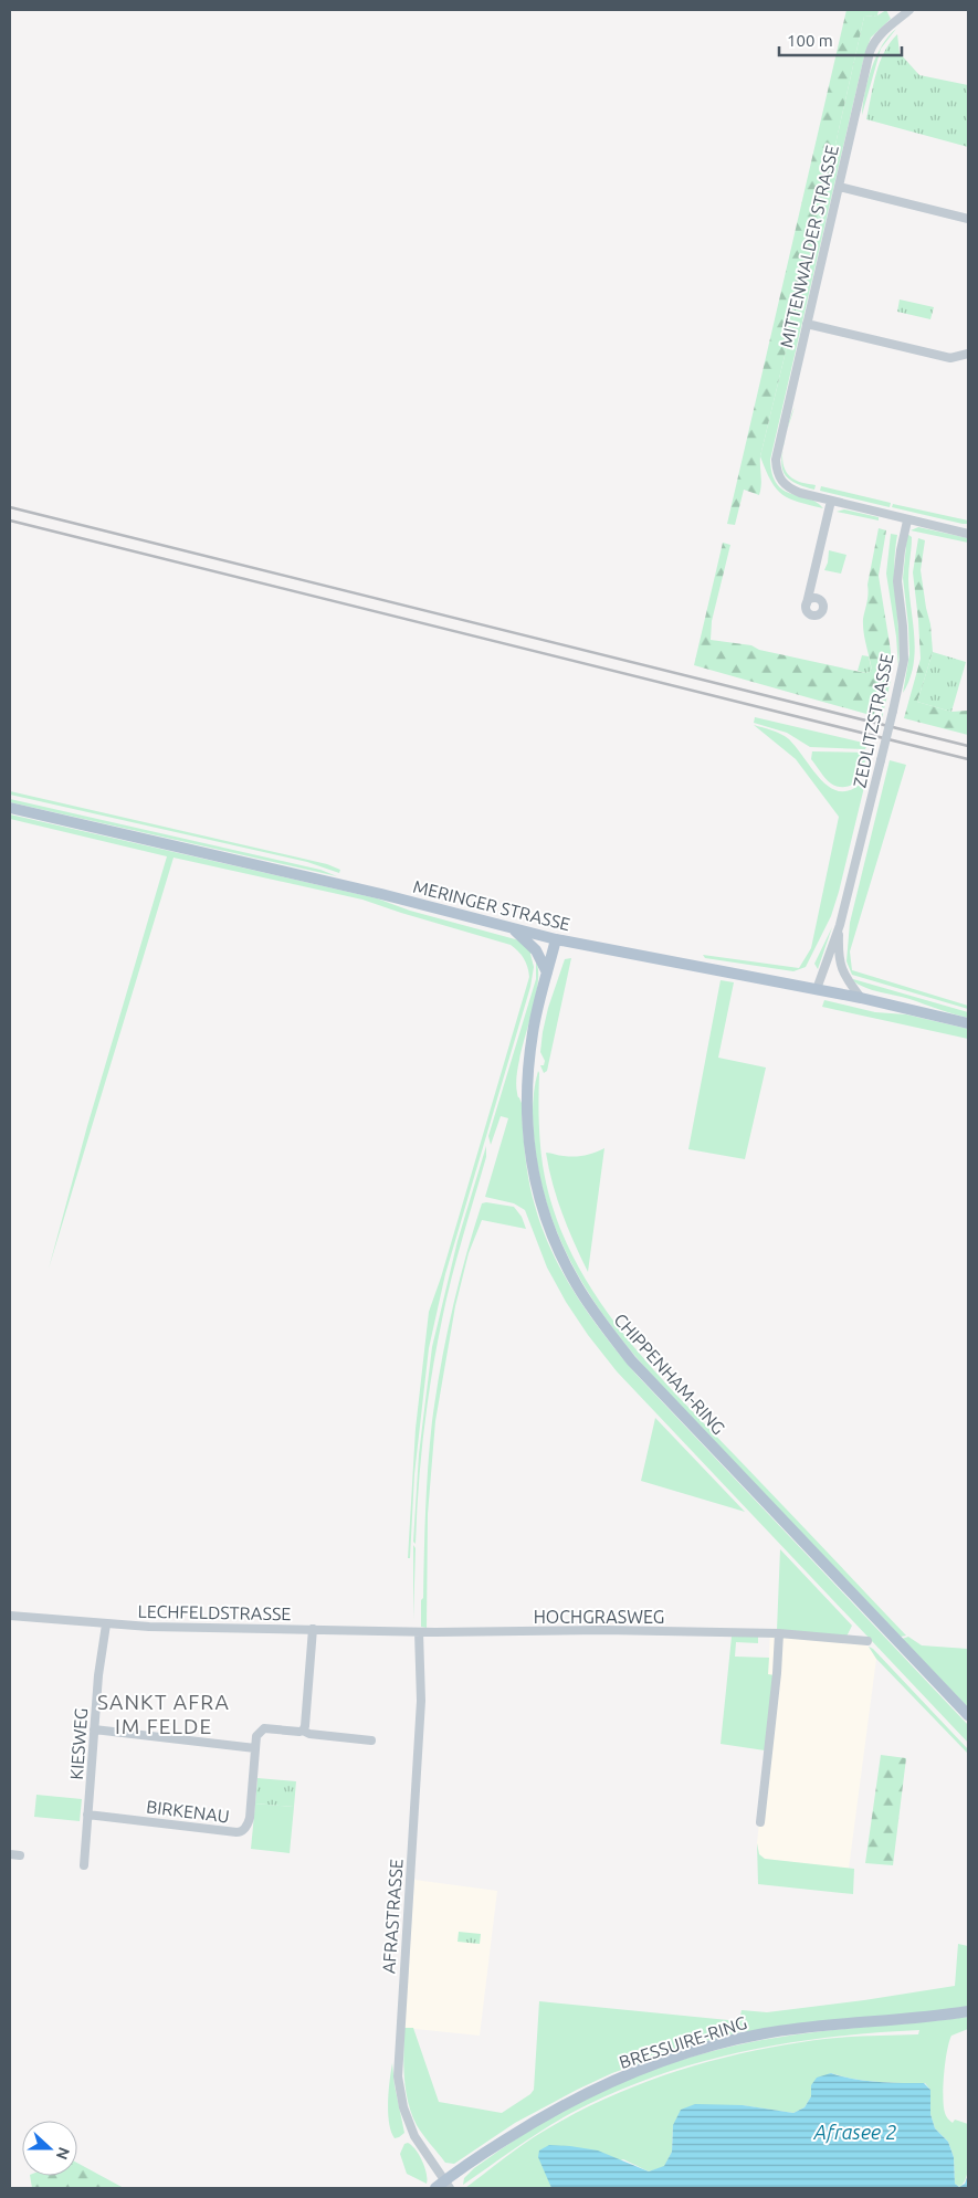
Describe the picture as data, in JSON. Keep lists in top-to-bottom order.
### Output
{
  "streets": {
    "main road": ["MERINGER STRASSE", "CHIPPENHAM-RING", "BRESSUIRE-RING"],
    "street": [
      "MITTENWALDER STRASSE",
      "ZEDLITZSTRASSE",
      "LECHFELDSTRASSE",
      "HOCHGRASWEG",
      "KIESWEG",
      "BIRKENAU",
      "AFRASTRASSE"
    ]
  },
  "crossings": [
    ["ZEDLITZSTRASSE", "MERINGER STRASSE"],
    ["MERINGER STRASSE", "CHIPPENHAM-RING"],
    ["LECHFELDSTRASSE", "HOCHGRASWEG"],
    ["LECHFELDSTRASSE", "KIESWEG"],
    ["LECHFELDSTRASSE", "AFRASTRASSE"],
    ["HOCHGRASWEG", "AFRASTRASSE"],
    ["KIESWEG", "BIRKENAU"],
    ["AFRASTRASSE", "BRESSUIRE-RING"]
  ],
  "districts": ["SANKT AFRA IM FELDE"],
  "water": ["Afrasee 2"],
  "scale_bar": "100 m",
  "north": "right"
}
